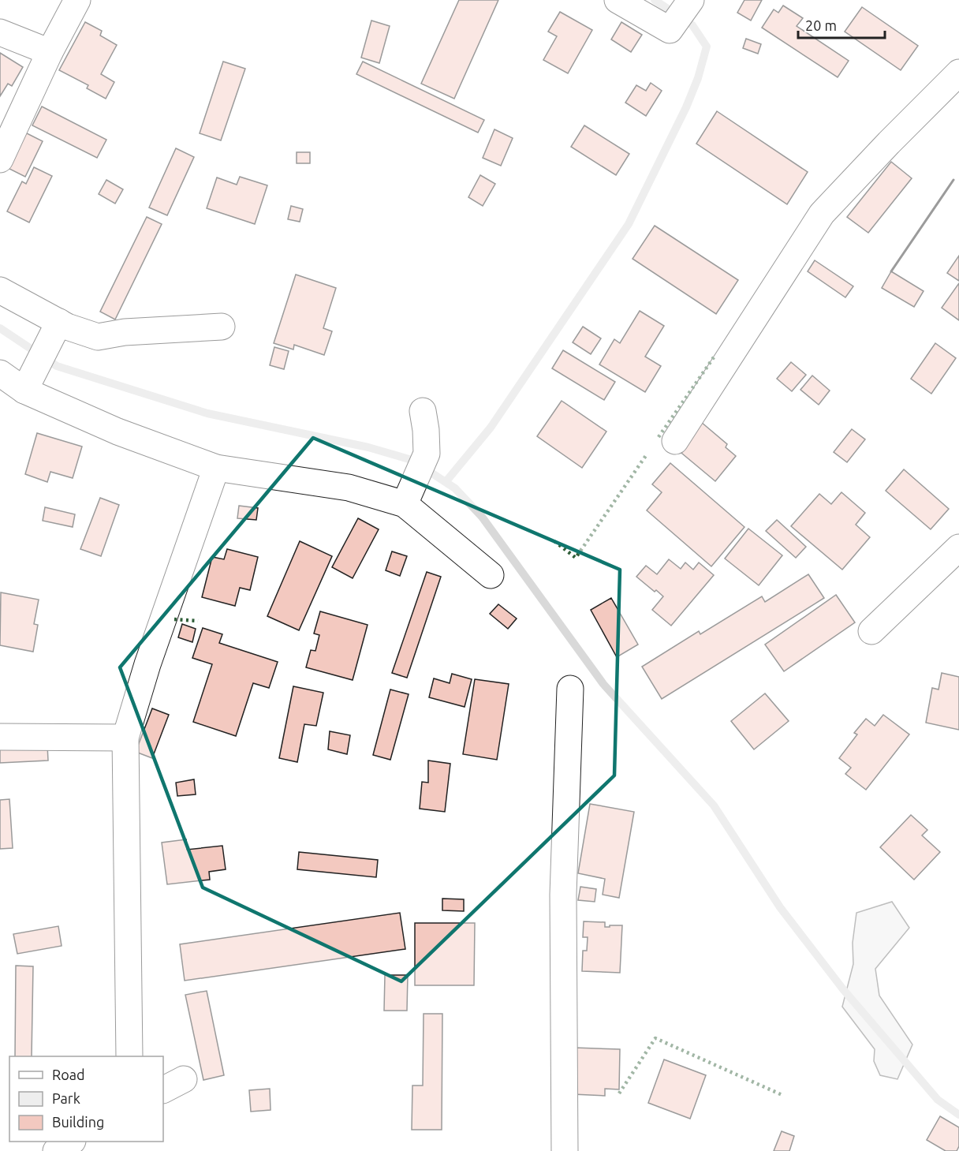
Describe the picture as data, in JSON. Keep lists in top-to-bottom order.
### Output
{
  "legend": ["Road", "Park", "Building"],
  "scale_bar": "20 m"
}
